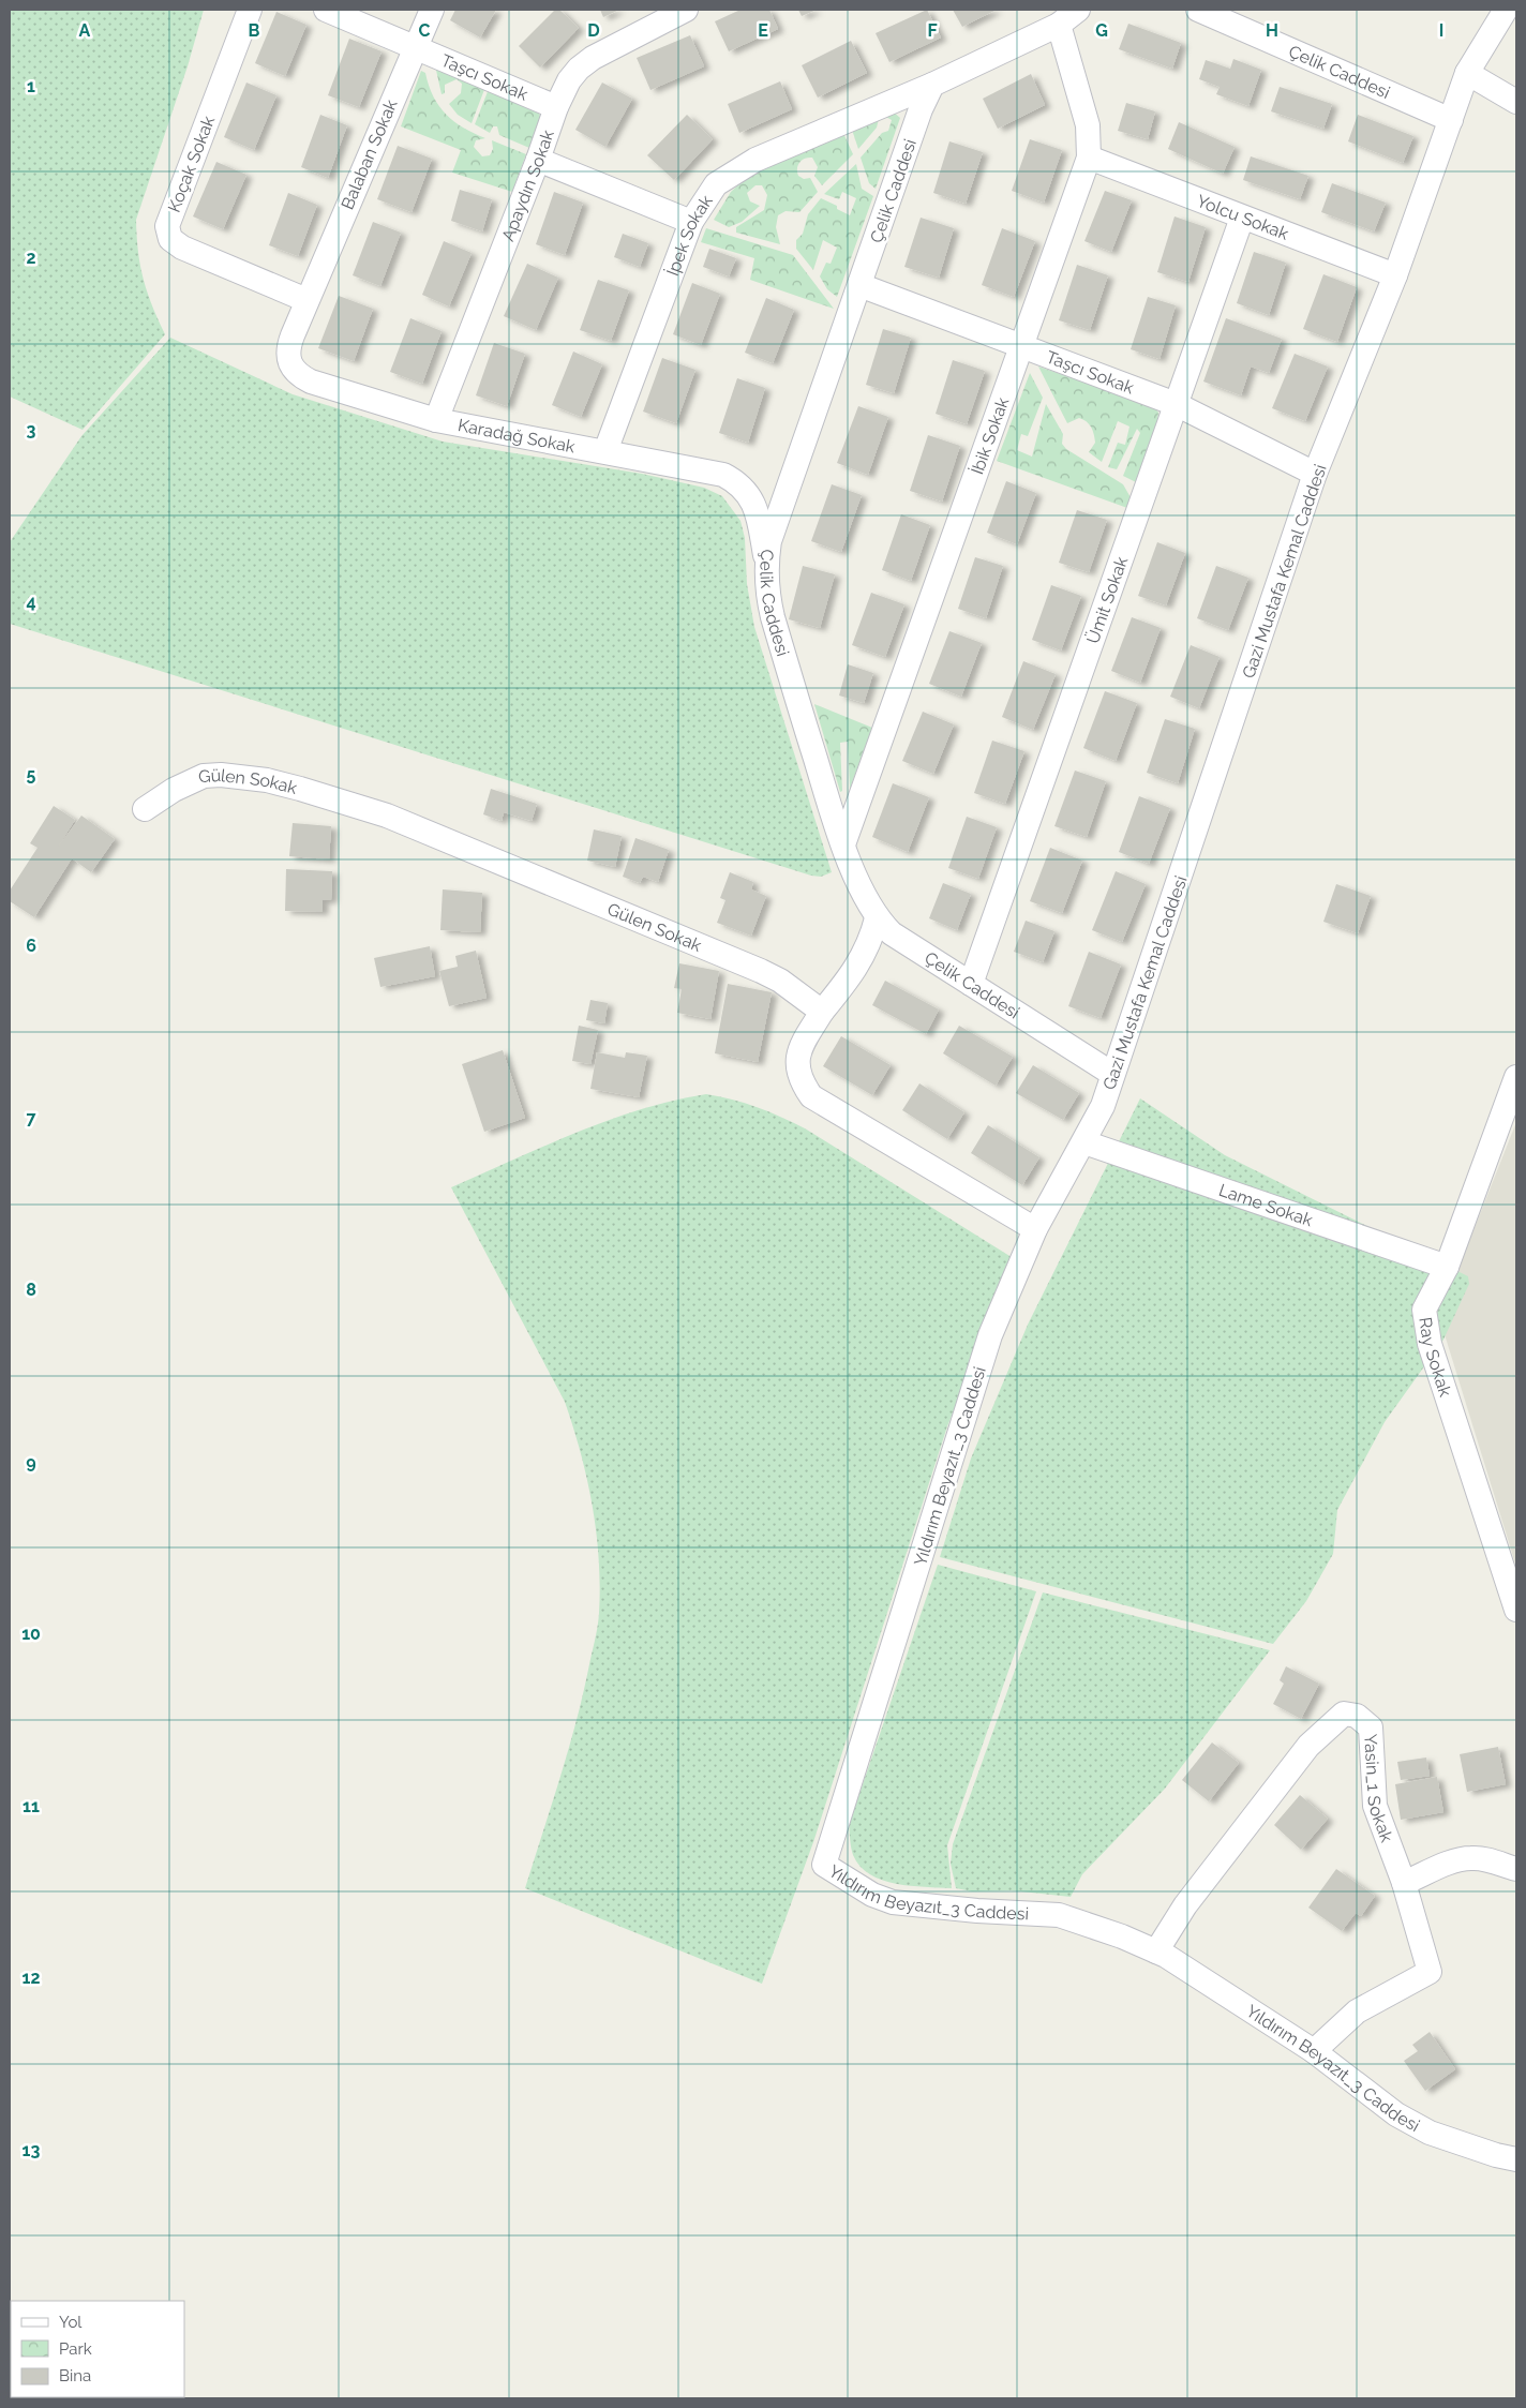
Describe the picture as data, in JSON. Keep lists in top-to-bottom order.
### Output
{
  "streets": {
    "street": [
      "Çelik Caddesi",
      "Taşcı Sokak",
      "Balaban Sokak",
      "Koçak Sokak",
      "Apaydın Sokak",
      "Yolcu Sokak",
      "İpek Sokak",
      "Karadağ Sokak",
      "İbik Sokak",
      "Gazi Mustafa Kemal Caddesi",
      "Ümit Sokak",
      "Gülen Sokak",
      "Lame Sokak",
      "Ray Sokak",
      "Yıldırım Beyazıt_3 Caddesi",
      "Yasin_1 Sokak"
    ]
  },
  "crossings": [
    ["Çelik Caddesi", "Taşcı Sokak"],
    ["Çelik Caddesi", "İpek Sokak"],
    ["Çelik Caddesi", "Karadağ Sokak"],
    ["Çelik Caddesi", "İbik Sokak"],
    ["Çelik Caddesi", "Gazi Mustafa Kemal Caddesi"],
    ["Çelik Caddesi", "Ümit Sokak"],
    ["Taşcı Sokak", "Balaban Sokak"],
    ["Taşcı Sokak", "Apaydın Sokak"],
    ["Taşcı Sokak", "İbik Sokak"],
    ["Taşcı Sokak", "Gazi Mustafa Kemal Caddesi"],
    ["Taşcı Sokak", "Ümit Sokak"],
    ["Balaban Sokak", "Koçak Sokak"],
    ["Balaban Sokak", "Karadağ Sokak"],
    ["Koçak Sokak", "Karadağ Sokak"],
    ["Apaydın Sokak", "Karadağ Sokak"],
    ["Yolcu Sokak", "İbik Sokak"],
    ["Yolcu Sokak", "Gazi Mustafa Kemal Caddesi"],
    ["Yolcu Sokak", "Ümit Sokak"],
    ["İpek Sokak", "Karadağ Sokak"],
    ["Gazi Mustafa Kemal Caddesi", "Lame Sokak"],
    ["Gazi Mustafa Kemal Caddesi", "Yıldırım Beyazıt_3 Caddesi"],
    ["Lame Sokak", "Ray Sokak"],
    ["Lame Sokak", "Yıldırım Beyazıt_3 Caddesi"],
    ["Yıldırım Beyazıt_3 Caddesi", "Yasin_1 Sokak"]
  ],
  "legend": ["Yol", "Park", "Bina"],
  "grid": {
    "columns": [
      "A",
      "B",
      "C",
      "D",
      "E",
      "F",
      "G",
      "H",
      "I"
    ],
    "rows": [
      "1",
      "2",
      "3",
      "4",
      "5",
      "6",
      "7",
      "8",
      "9",
      "10",
      "11",
      "12",
      "13"
    ]
  }
}
